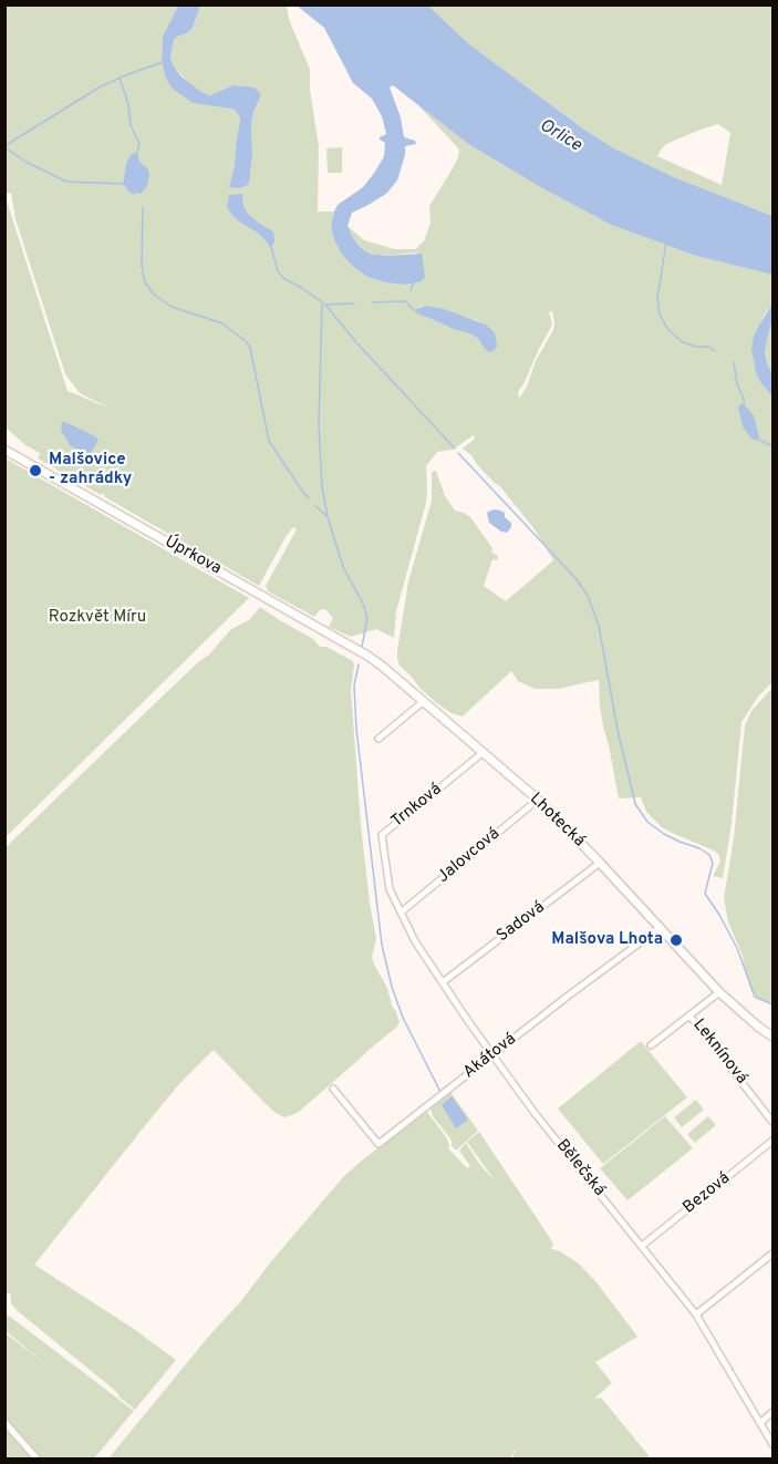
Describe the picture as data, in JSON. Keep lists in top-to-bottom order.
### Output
{
  "streets": {
    "street": [
      "Úprkova",
      "Trnková",
      "Lhotecká",
      "Jalovcová",
      "Sadová",
      "Leknínová",
      "Akátová",
      "Bělečská",
      "Bezová"
    ]
  },
  "crossings": [
    ["Úprkova", "Lhotecká"],
    ["Trnková", "Lhotecká"],
    ["Trnková", "Jalovcová"],
    ["Trnková", "Bělečská"],
    ["Lhotecká", "Jalovcová"],
    ["Lhotecká", "Sadová"],
    ["Lhotecká", "Akátová"],
    ["Jalovcová", "Bělečská"],
    ["Sadová", "Bělečská"],
    ["Akátová", "Bělečská"],
    ["Bělečská", "Bezová"]
  ],
  "water": ["Orlice"],
  "parks": ["Rozkvět Míru"],
  "places": ["Malšovice - zahrádky", "Malšova Lhota"]
}
